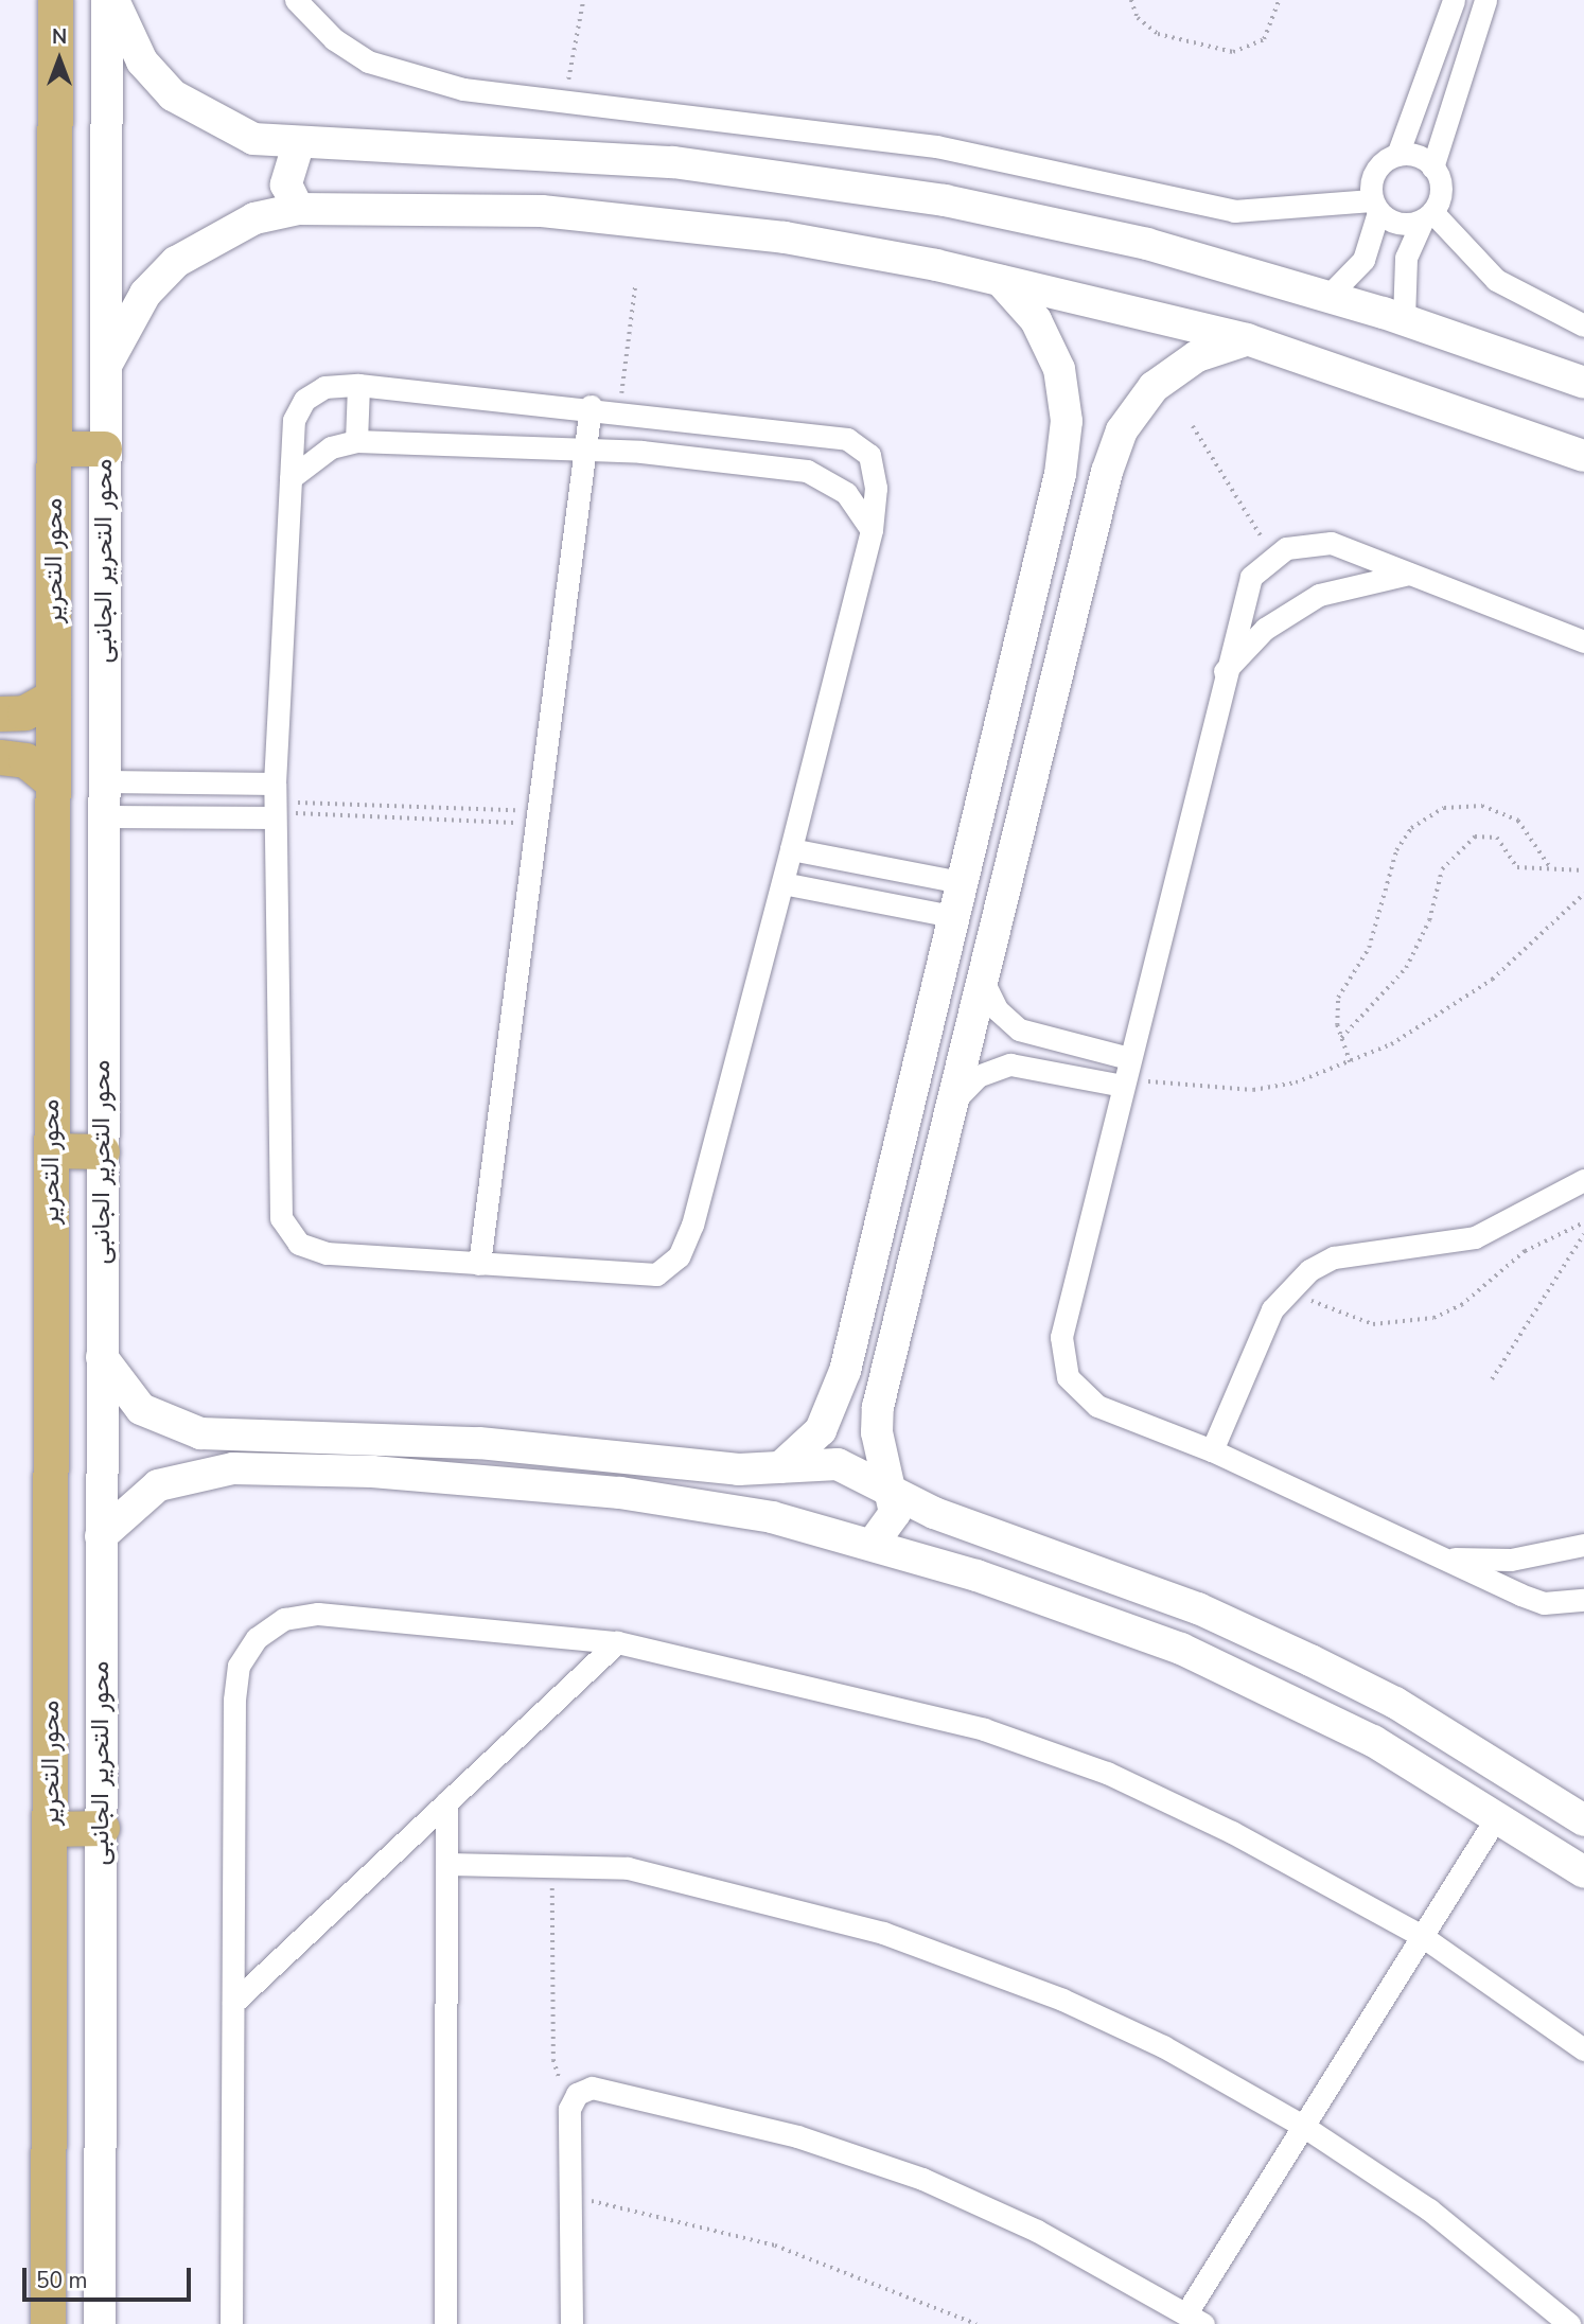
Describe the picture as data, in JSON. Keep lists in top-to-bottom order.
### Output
{
  "streets": {
    "main road": ["محور التحرير"],
    "street": ["محور التحرير الجانبى"]
  },
  "scale_bar": "50 m",
  "north": "top"
}
